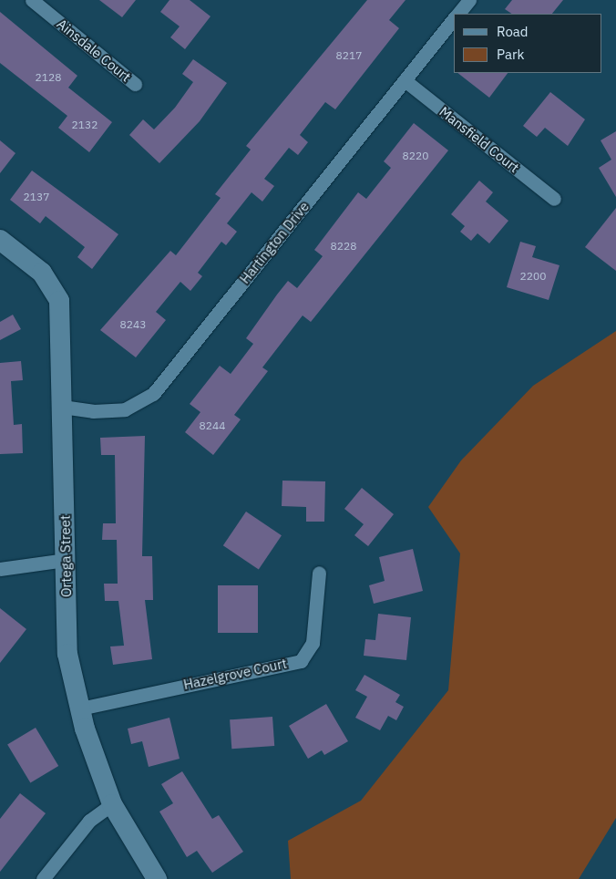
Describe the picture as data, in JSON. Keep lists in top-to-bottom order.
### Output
{
  "streets": {
    "street": [
      "Ainsdale Court",
      "Mansfield Court",
      "Hartington Drive",
      "Ortega Street",
      "Hazelgrove Court"
    ]
  },
  "crossings": [
    ["Mansfield Court", "Hartington Drive"],
    ["Hartington Drive", "Ortega Street"],
    ["Ortega Street", "Hazelgrove Court"]
  ],
  "house_numbers": [
    "8217",
    "2128",
    "2132",
    "8220",
    "2137",
    "8228",
    "2200",
    "8243",
    "8244"
  ],
  "legend": ["Road", "Park"]
}
